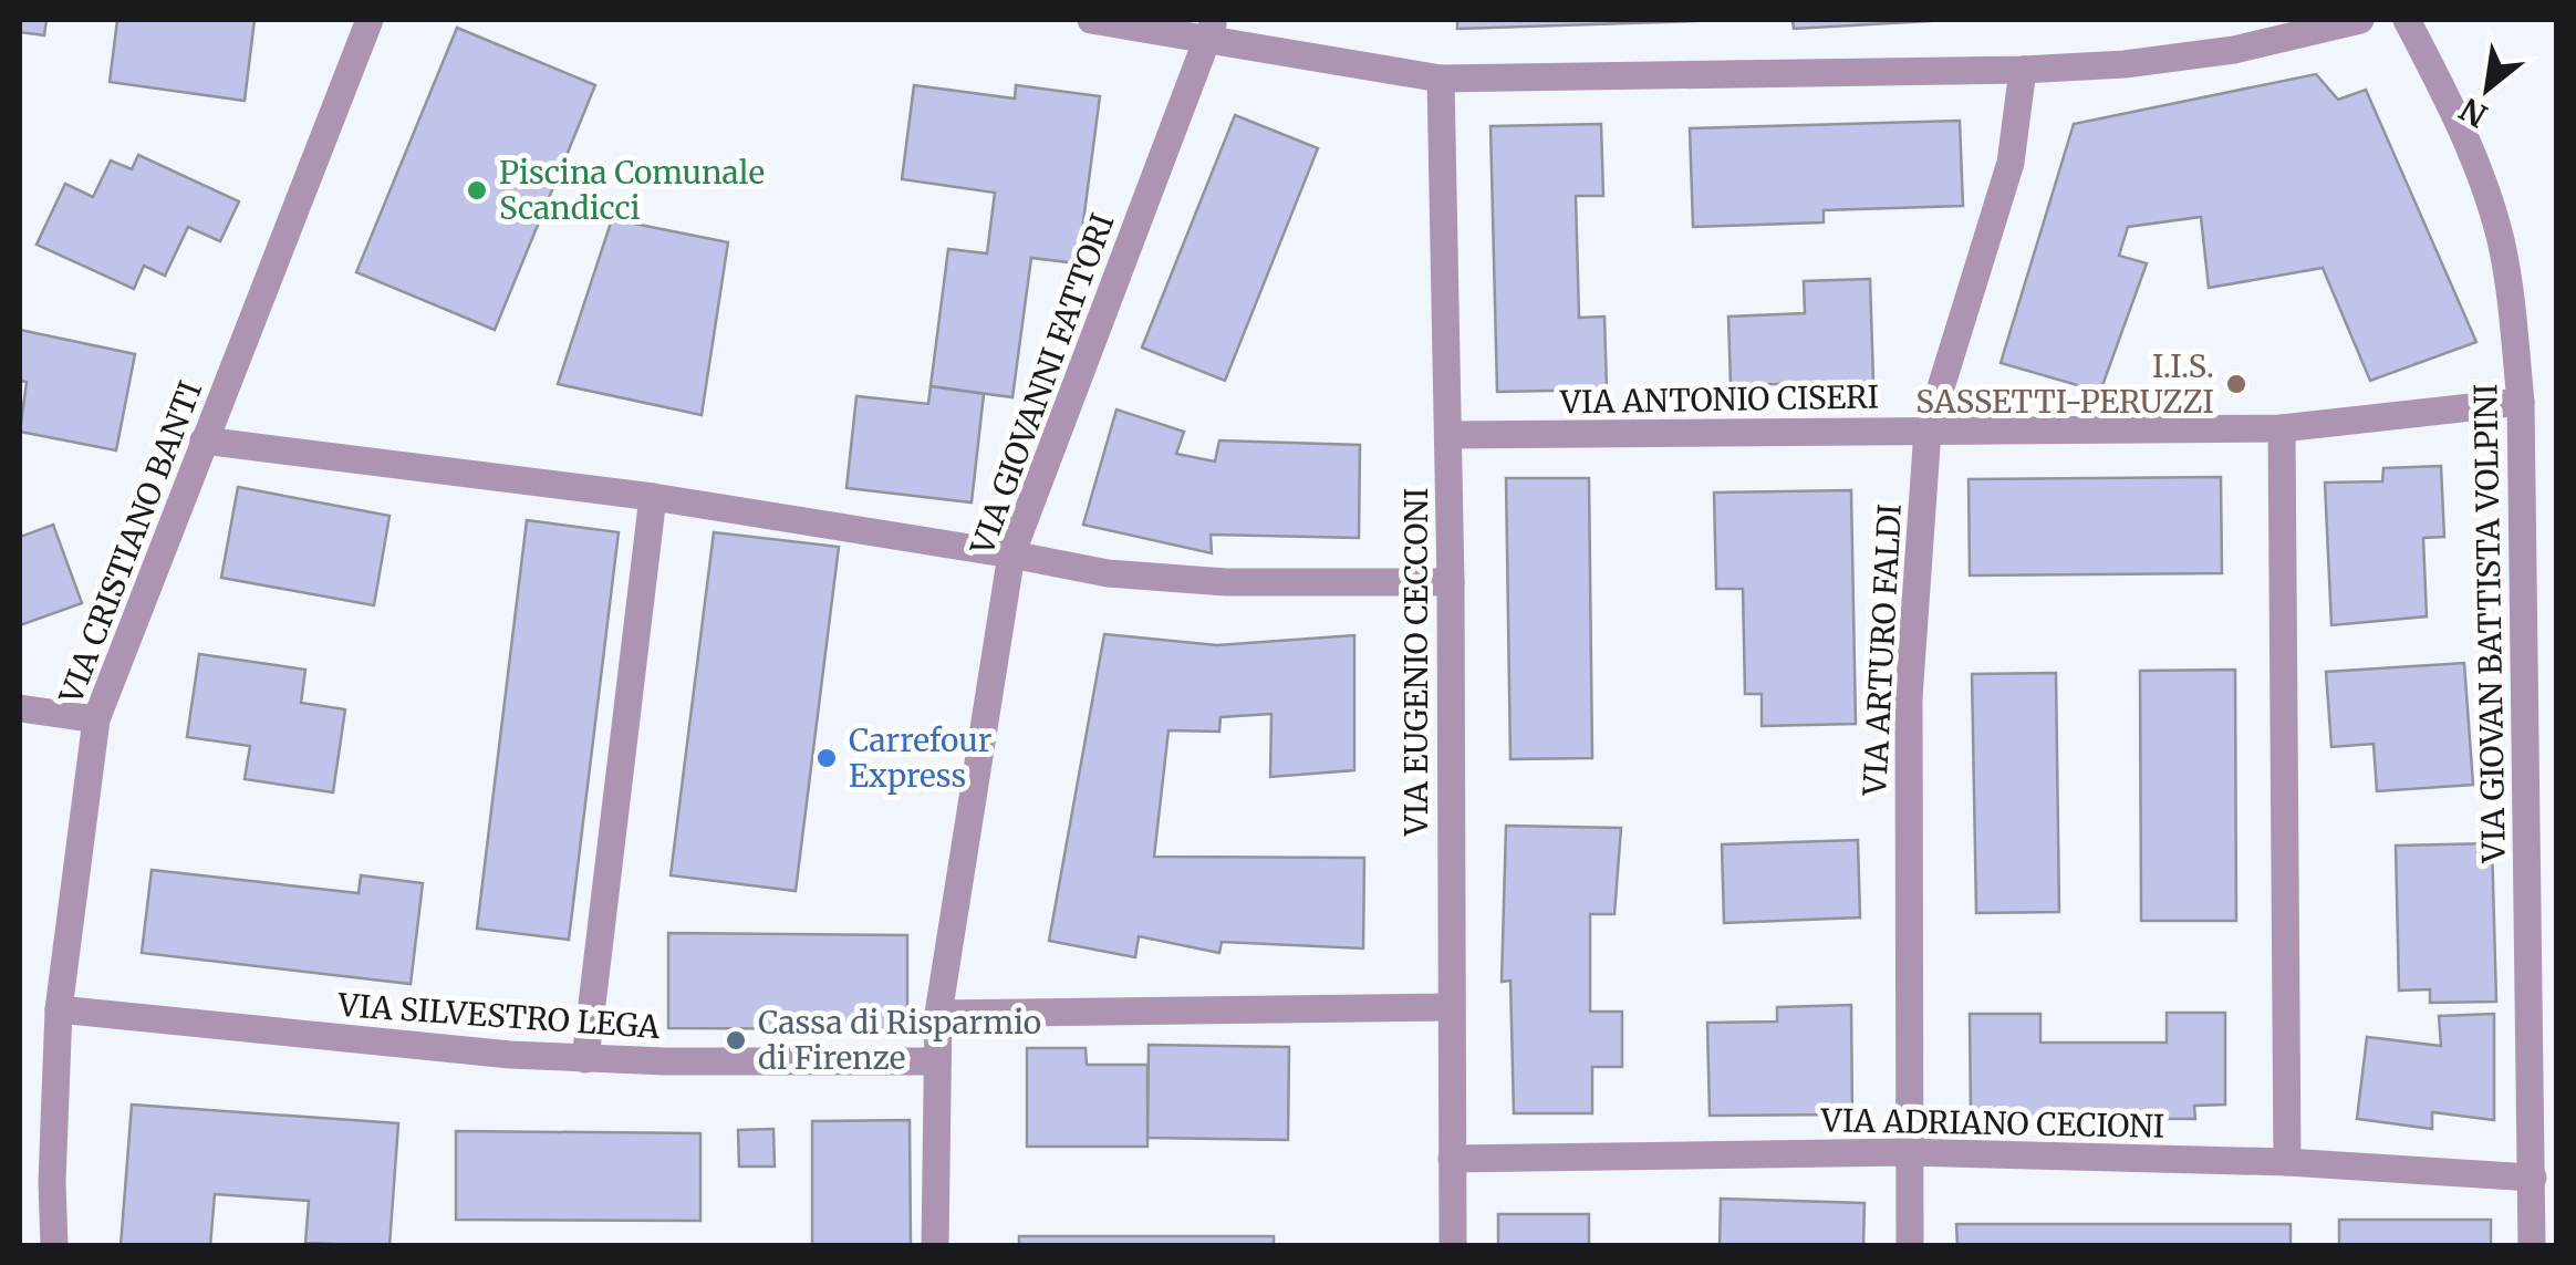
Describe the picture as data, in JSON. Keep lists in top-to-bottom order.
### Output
{
  "streets": {
    "street": [
      "VIA GIOVANNI FATTORI",
      "VIA ANTONIO CISERI",
      "VIA CRISTIANO BANTI",
      "VIA GIOVAN BATTISTA VOLPINI",
      "VIA ARTURO FALDI",
      "VIA EUGENIO CECCONI",
      "VIA SILVESTRO LEGA",
      "VIA ADRIANO CECIONI"
    ]
  },
  "crossings": [
    ["VIA GIOVANNI FATTORI", "VIA SILVESTRO LEGA"],
    ["VIA ANTONIO CISERI", "VIA GIOVAN BATTISTA VOLPINI"],
    ["VIA ANTONIO CISERI", "VIA ARTURO FALDI"],
    ["VIA ANTONIO CISERI", "VIA EUGENIO CECCONI"],
    ["VIA CRISTIANO BANTI", "VIA SILVESTRO LEGA"],
    ["VIA GIOVAN BATTISTA VOLPINI", "VIA ADRIANO CECIONI"],
    ["VIA ARTURO FALDI", "VIA ADRIANO CECIONI"],
    ["VIA EUGENIO CECCONI", "VIA ADRIANO CECIONI"]
  ],
  "places": [
    "Piscina Comunale Scandicci",
    "I.I.S. SASSETTI-PERUZZI",
    "Carrefour Express",
    "Cassa di Risparmio di Firenze"
  ],
  "north": "bottom left"
}
